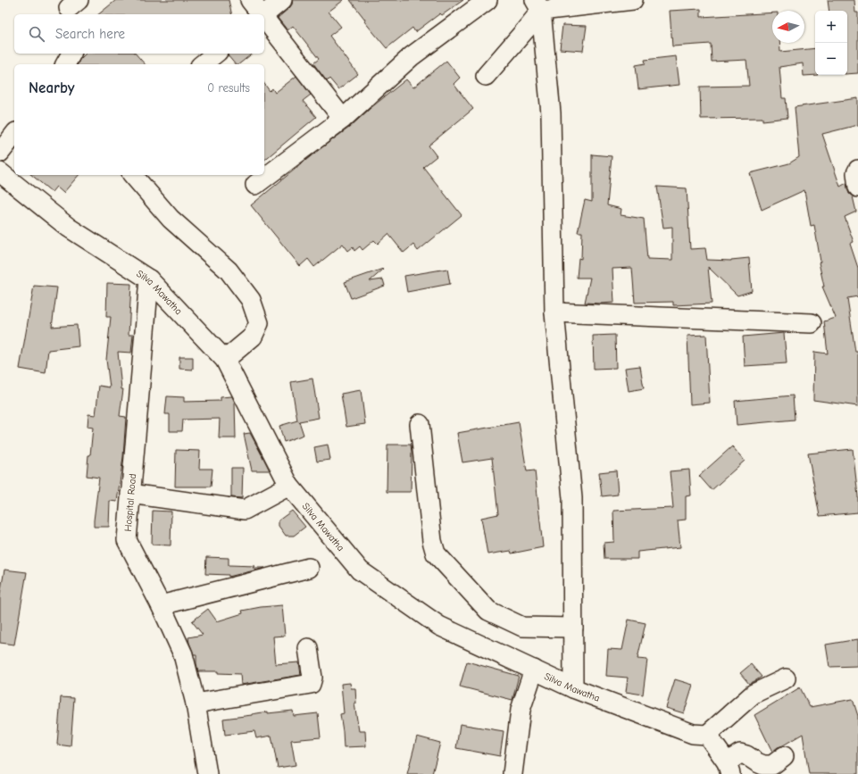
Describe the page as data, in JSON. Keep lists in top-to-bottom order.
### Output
{
  "streets": {
    "street": ["Silva Mawatha", "Hospital Road"]
  },
  "crossings": [
    ["Silva Mawatha", "Hospital Road"]
  ],
  "north": "left",
  "page": {
    "map_buttons": ["+", "−"],
    "search": "Search here",
    "heading": ["Nearby", "0 results"]
  }
}
